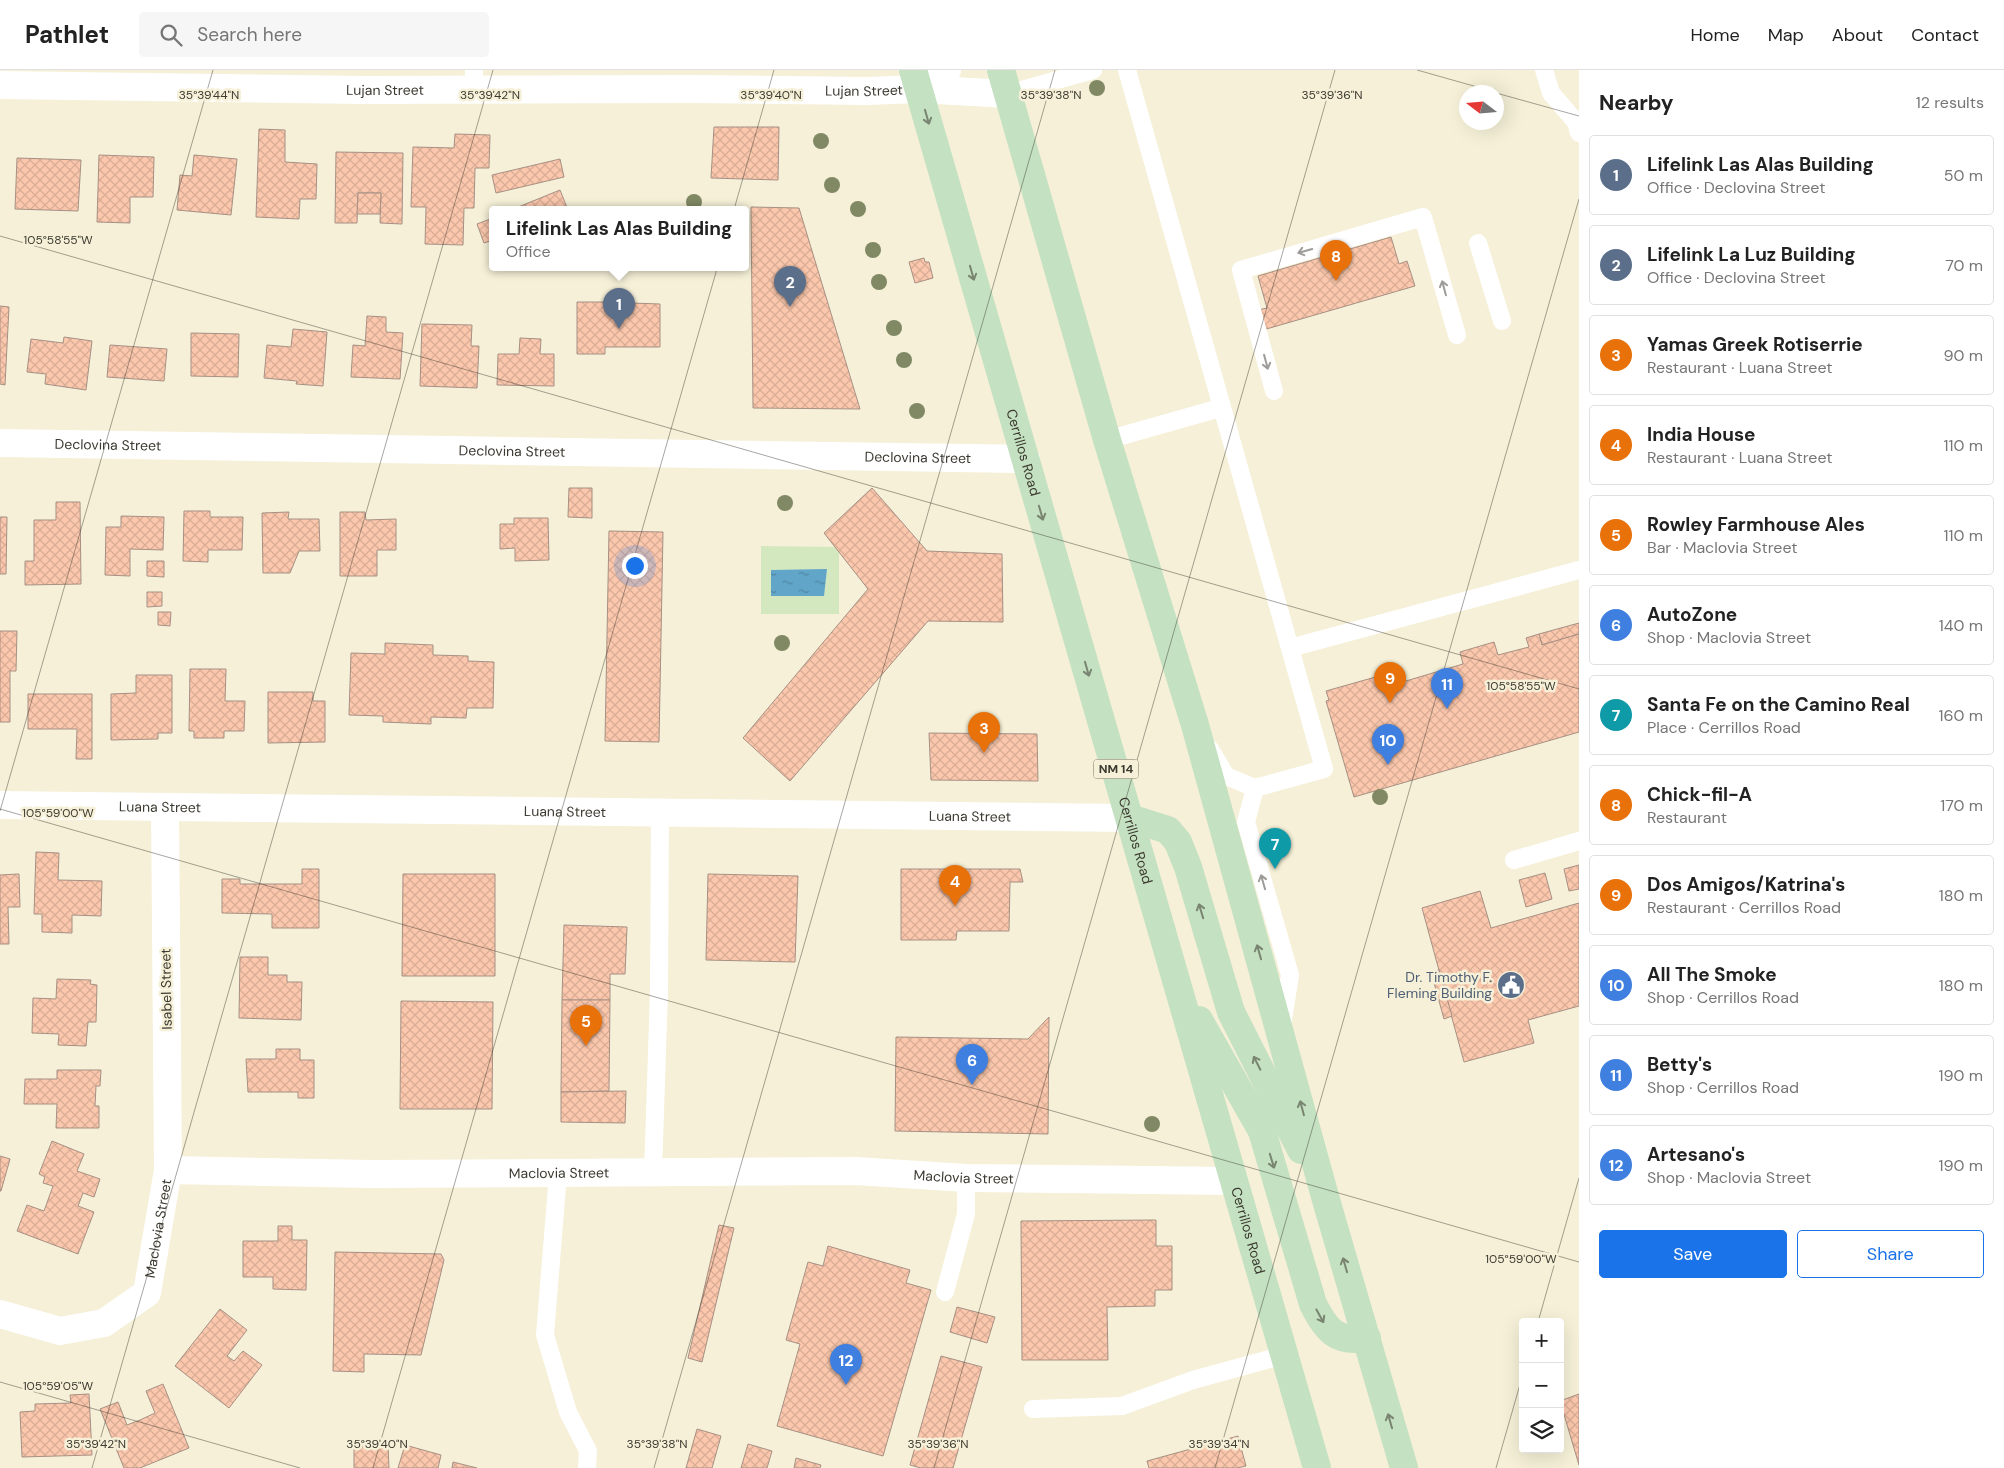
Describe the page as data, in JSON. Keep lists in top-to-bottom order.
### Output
{
  "streets": {
    "main road": ["Cerrillos Road", "NM 14"],
    "street": [
      "Lujan Street",
      "Declovina Street",
      "Luana Street",
      "Isabel Street",
      "Maclovia Street"
    ]
  },
  "crossings": [
    ["Lujan Street", "Cerrillos Road"],
    ["Declovina Street", "Cerrillos Road"],
    ["Cerrillos Road", "Luana Street"],
    ["Cerrillos Road", "Maclovia Street"],
    ["Luana Street", "Isabel Street"],
    ["Isabel Street", "Maclovia Street"]
  ],
  "places": {
    "public building": ["Dr. Timothy F. Fleming Building"]
  },
  "north": "left",
  "page": {
    "header": "Pathlet",
    "search": "Search here",
    "nav": [
      "Home",
      "Map",
      "About",
      "Contact"
    ],
    "heading": ["Nearby", "12 results"],
    "list": [
      {
        "mark": "1",
        "name": "Lifelink Las Alas Building",
        "note": "Office · Declovina Street",
        "value": "50 m"
      },
      {
        "mark": "2",
        "name": "Lifelink La Luz Building",
        "note": "Office · Declovina Street",
        "value": "70 m"
      },
      {
        "mark": "3",
        "name": "Yamas Greek Rotiserrie",
        "note": "Restaurant · Luana Street",
        "value": "90 m"
      },
      {
        "mark": "4",
        "name": "India House",
        "note": "Restaurant · Luana Street",
        "value": "110 m"
      },
      {
        "mark": "5",
        "name": "Rowley Farmhouse Ales",
        "note": "Bar · Maclovia Street",
        "value": "110 m"
      },
      {
        "mark": "6",
        "name": "AutoZone",
        "note": "Shop · Maclovia Street",
        "value": "140 m"
      },
      {
        "mark": "7",
        "name": "Santa Fe on the Camino Real",
        "note": "Place · Cerrillos Road",
        "value": "160 m"
      },
      {
        "mark": "8",
        "name": "Chick-fil-A",
        "note": "Restaurant",
        "value": "170 m"
      },
      {
        "mark": "9",
        "name": "Dos Amigos/Katrina's",
        "note": "Restaurant · Cerrillos Road",
        "value": "180 m"
      },
      {
        "mark": "10",
        "name": "All The Smoke",
        "note": "Shop · Cerrillos Road",
        "value": "180 m"
      },
      {
        "mark": "11",
        "name": "Betty's",
        "note": "Shop · Cerrillos Road",
        "value": "190 m"
      },
      {
        "mark": "12",
        "name": "Artesano's",
        "note": "Shop · Maclovia Street",
        "value": "190 m"
      }
    ],
    "popup": ["Lifelink Las Alas Building", "Office"],
    "pins": [
      "8",
      "2",
      "1",
      "9",
      "11",
      "3",
      "10",
      "7",
      "4",
      "5",
      "6",
      "12"
    ],
    "buttons": ["Save", "Share"],
    "map_buttons": ["+", "−"]
  },
  "coordinates": [
    "35°39'44\"N",
    "35°39'42\"N",
    "35°39'40\"N",
    "35°39'38\"N",
    "35°39'36\"N",
    "105°58'55\"W",
    "105°59'00\"W",
    "105°59'05\"W",
    "35°39'34\"N"
  ]
}
